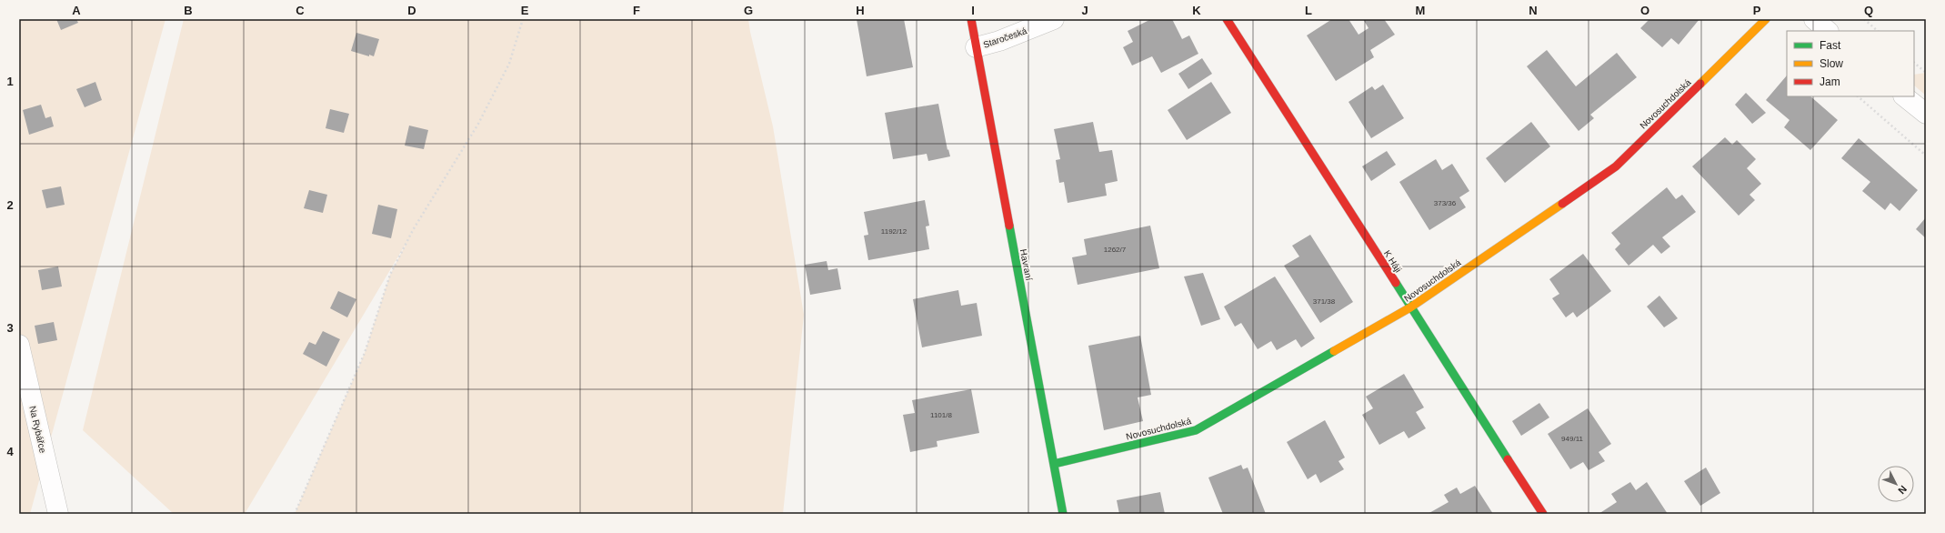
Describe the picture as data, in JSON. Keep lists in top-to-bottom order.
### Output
{
  "streets": {
    "street": [
      "Staročeská",
      "Novosuchdolská",
      "K Háji",
      "Havraní",
      "Na Rybářce"
    ]
  },
  "crossings": [
    ["Staročeská", "Havraní"],
    ["Novosuchdolská", "K Háji"],
    ["Novosuchdolská", "Havraní"]
  ],
  "house_numbers": [
    "373/36",
    "1192/12",
    "1262/7",
    "371/38",
    "1101/8",
    "949/11"
  ],
  "legend": ["Fast", "Slow", "Jam"],
  "north": "bottom right",
  "grid": {
    "columns": [
      "A",
      "B",
      "C",
      "D",
      "E",
      "F",
      "G",
      "H",
      "I",
      "J",
      "K",
      "L",
      "M",
      "N",
      "O",
      "P",
      "Q"
    ],
    "rows": [
      "1",
      "2",
      "3",
      "4"
    ]
  }
}
